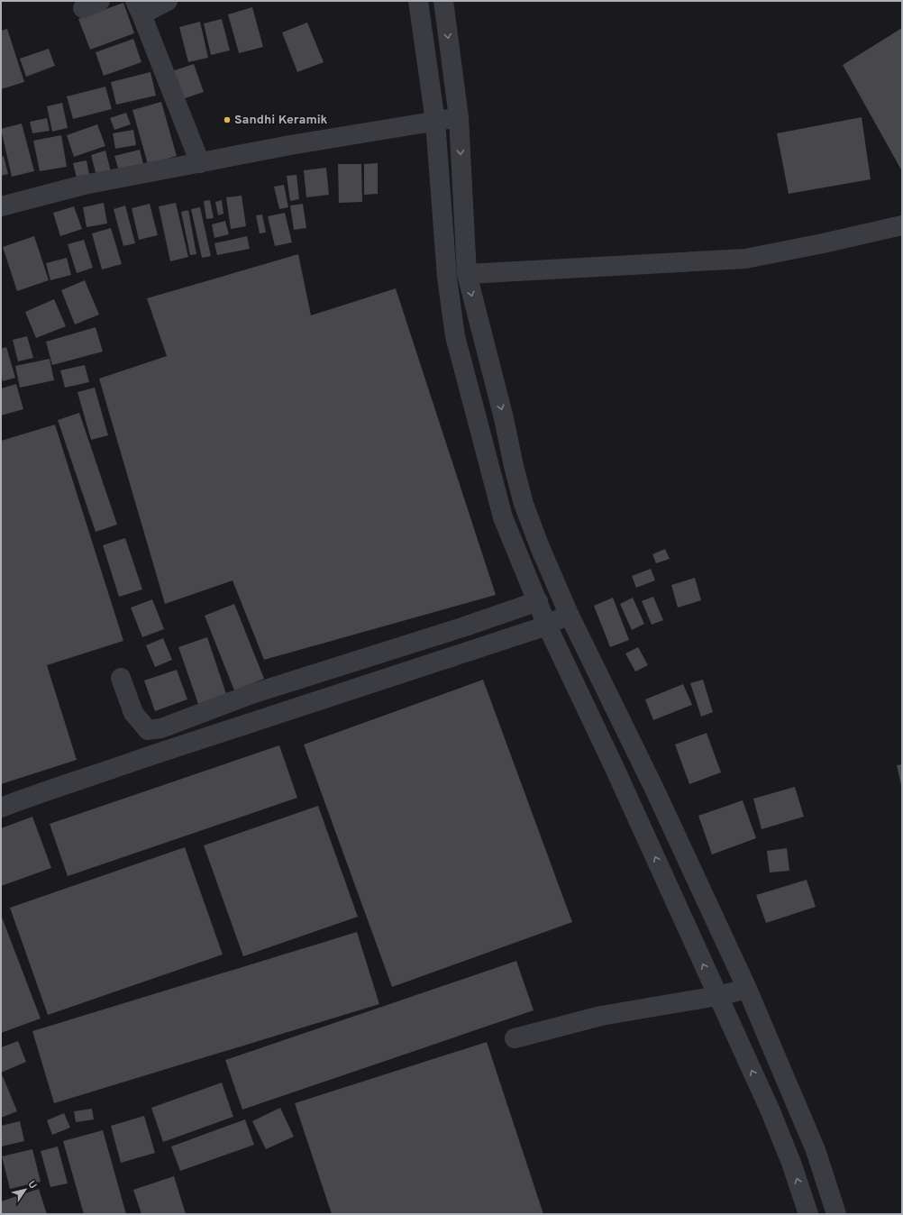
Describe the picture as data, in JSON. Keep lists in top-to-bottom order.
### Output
{
  "places": ["Sandhi Keramik"],
  "north": "top right"
}
